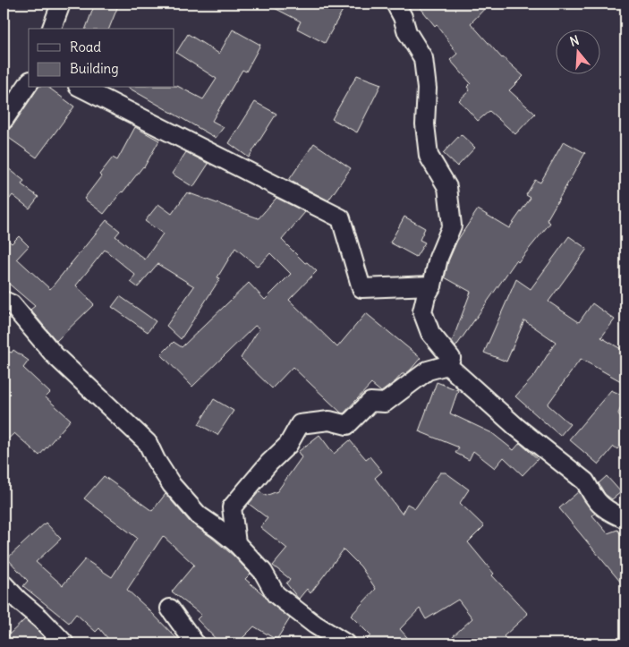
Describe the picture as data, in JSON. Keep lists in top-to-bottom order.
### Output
{
  "legend": ["Road", "Building"],
  "north": "top"
}
